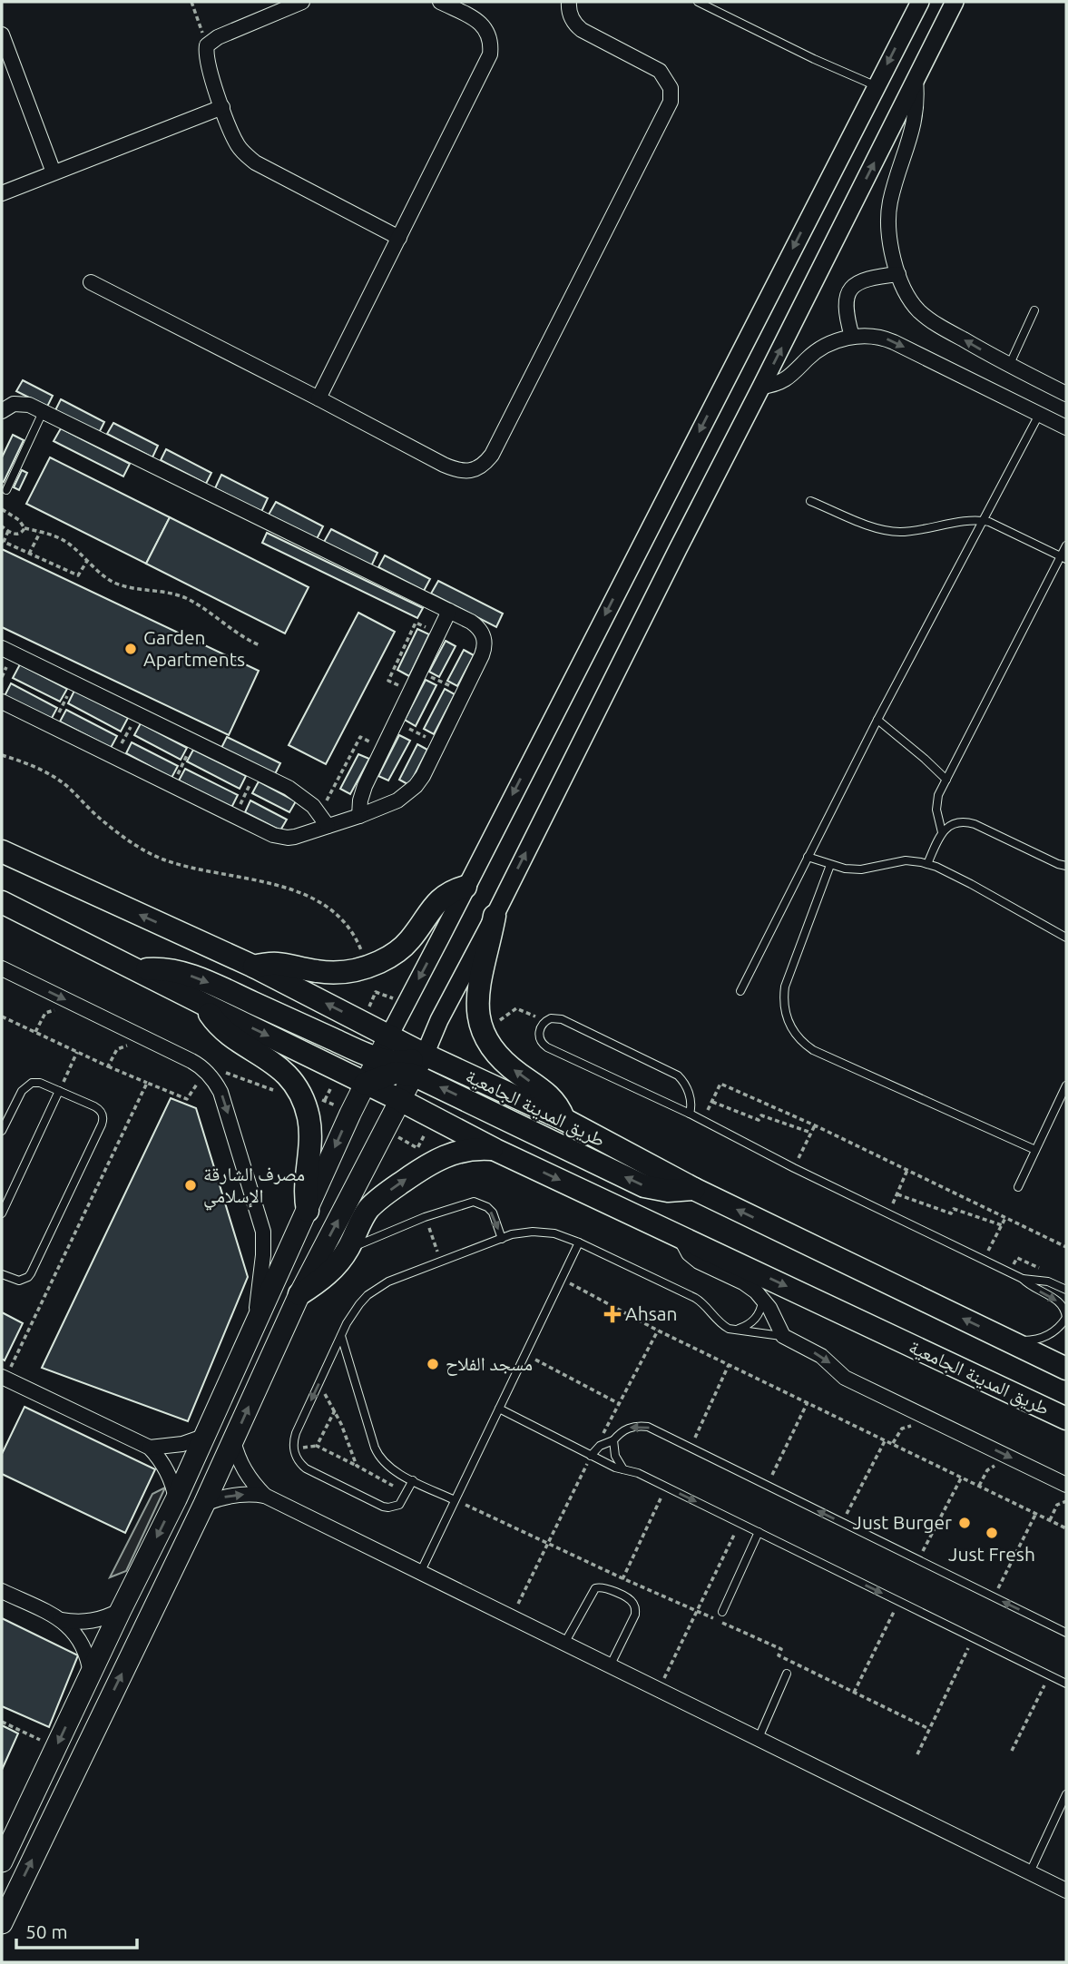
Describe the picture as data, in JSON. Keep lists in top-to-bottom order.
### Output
{
  "streets": {
    "main road": ["طريق المدينة الجامعية"]
  },
  "places": {
    "other": [
      "Garden Apartments",
      "مصرف الشارقة الإسلامي",
      "مسجد الفلاح",
      "Just Burger",
      "Just Fresh"
    ],
    "health": ["Ahsan"]
  },
  "scale_bar": "50 m"
}
